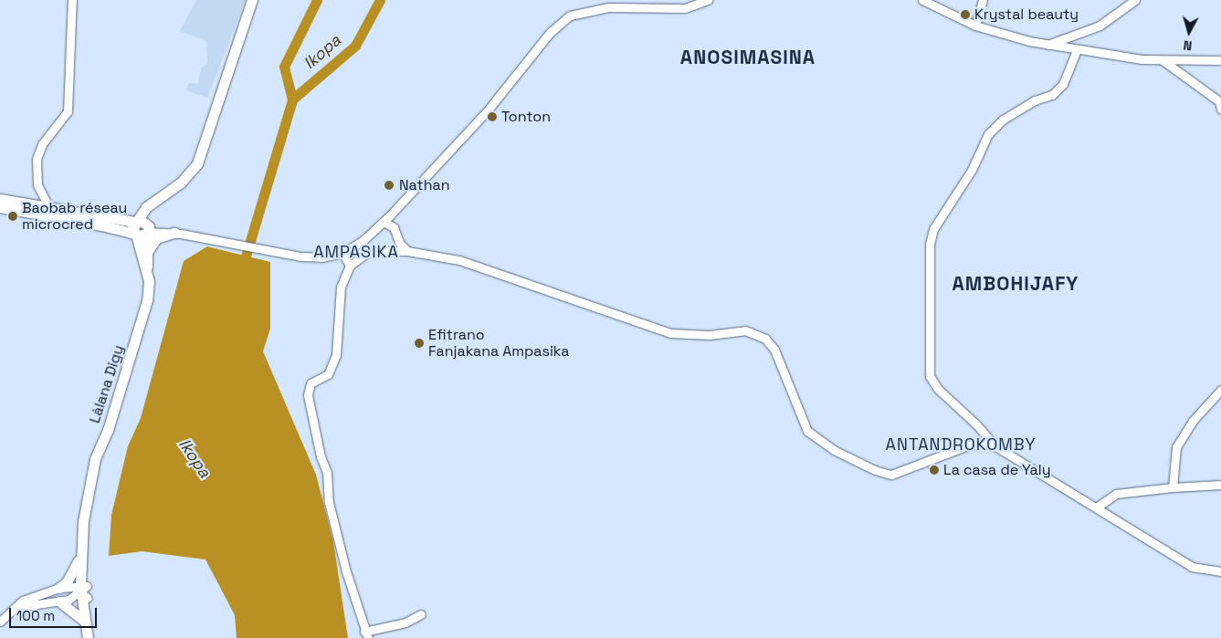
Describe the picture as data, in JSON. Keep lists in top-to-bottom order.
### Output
{
  "streets": {
    "main road": ["Làlana Digy"]
  },
  "districts": [
    "ANOSIMASINA",
    "AMPASIKA",
    "AMBOHIJAFY",
    "ANTANDROKOMBY"
  ],
  "water": ["Ikopa"],
  "places": [
    "Krystal beauty",
    "Tonton",
    "Nathan",
    "Baobab réseau microcred",
    "Efitrano Fanjakana Ampasika",
    "La casa de Yaly"
  ],
  "scale_bar": "100 m",
  "north": "bottom"
}
